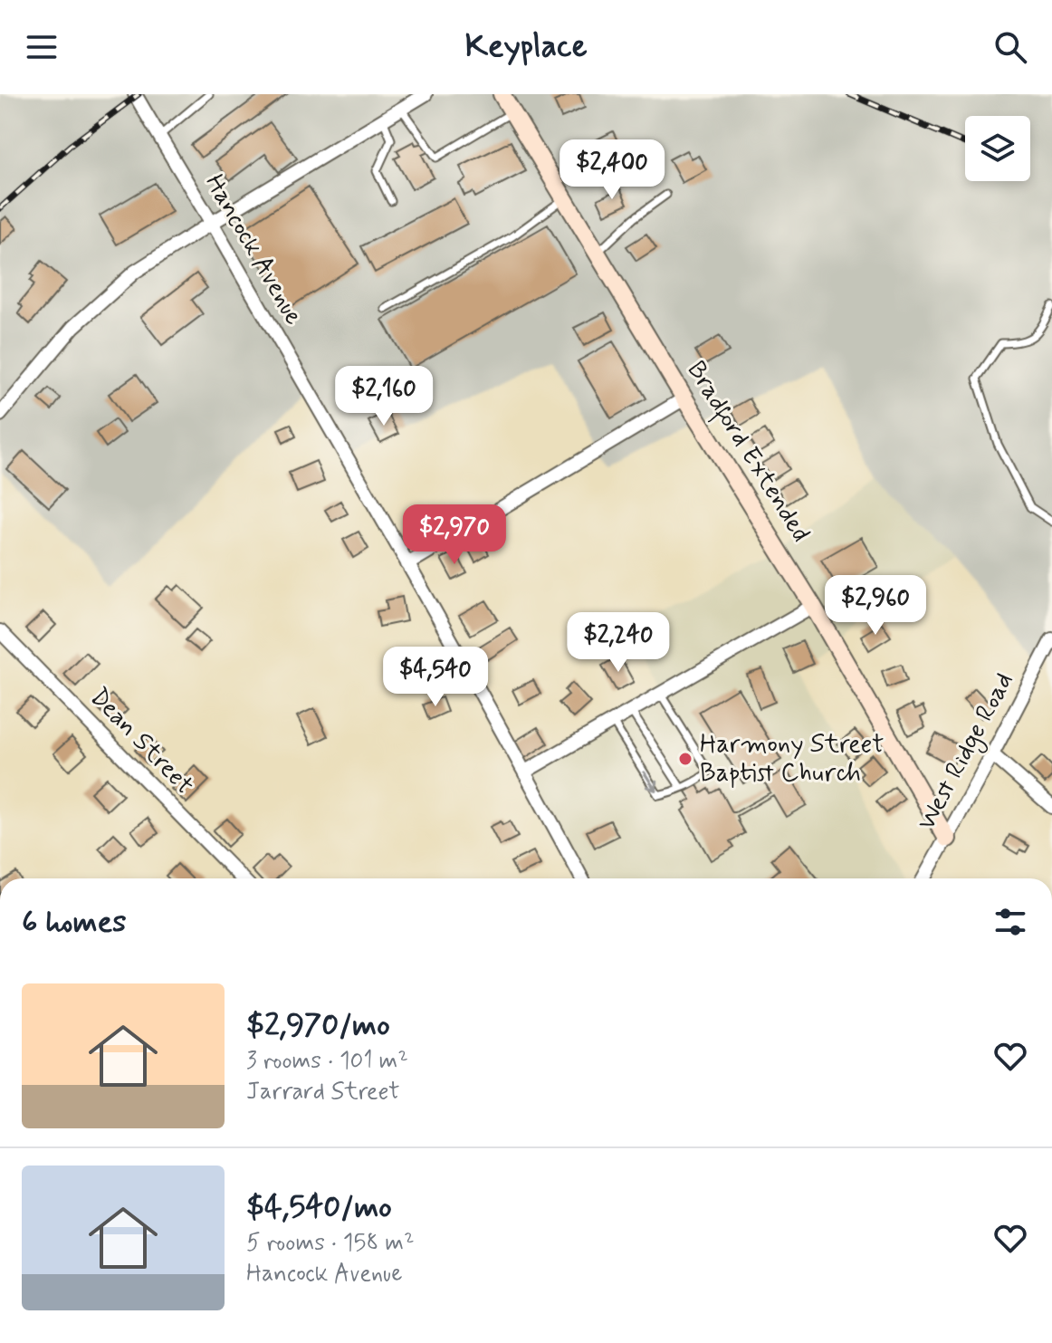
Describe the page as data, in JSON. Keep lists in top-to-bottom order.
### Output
{
  "streets": {
    "street": [
      "Hancock Avenue",
      "Bradford Extended",
      "Dean Street",
      "West Ridge Road"
    ]
  },
  "crossings": [
    ["Bradford Extended", "West Ridge Road"]
  ],
  "places": ["Harmony Street Baptist Church"],
  "page": {
    "header": "Keyplace",
    "price": [
      "$2,400",
      "$2,160",
      "$2,970",
      "$2,960",
      "$2,240",
      "$4,540"
    ],
    "heading": "6 homes",
    "list": [
      {
        "name": "$2,970/mo",
        "note": "3 rooms · 101 m² · Jarrard Street"
      },
      {
        "name": "$4,540/mo",
        "note": "5 rooms · 158 m² · Hancock Avenue"
      }
    ]
  }
}
